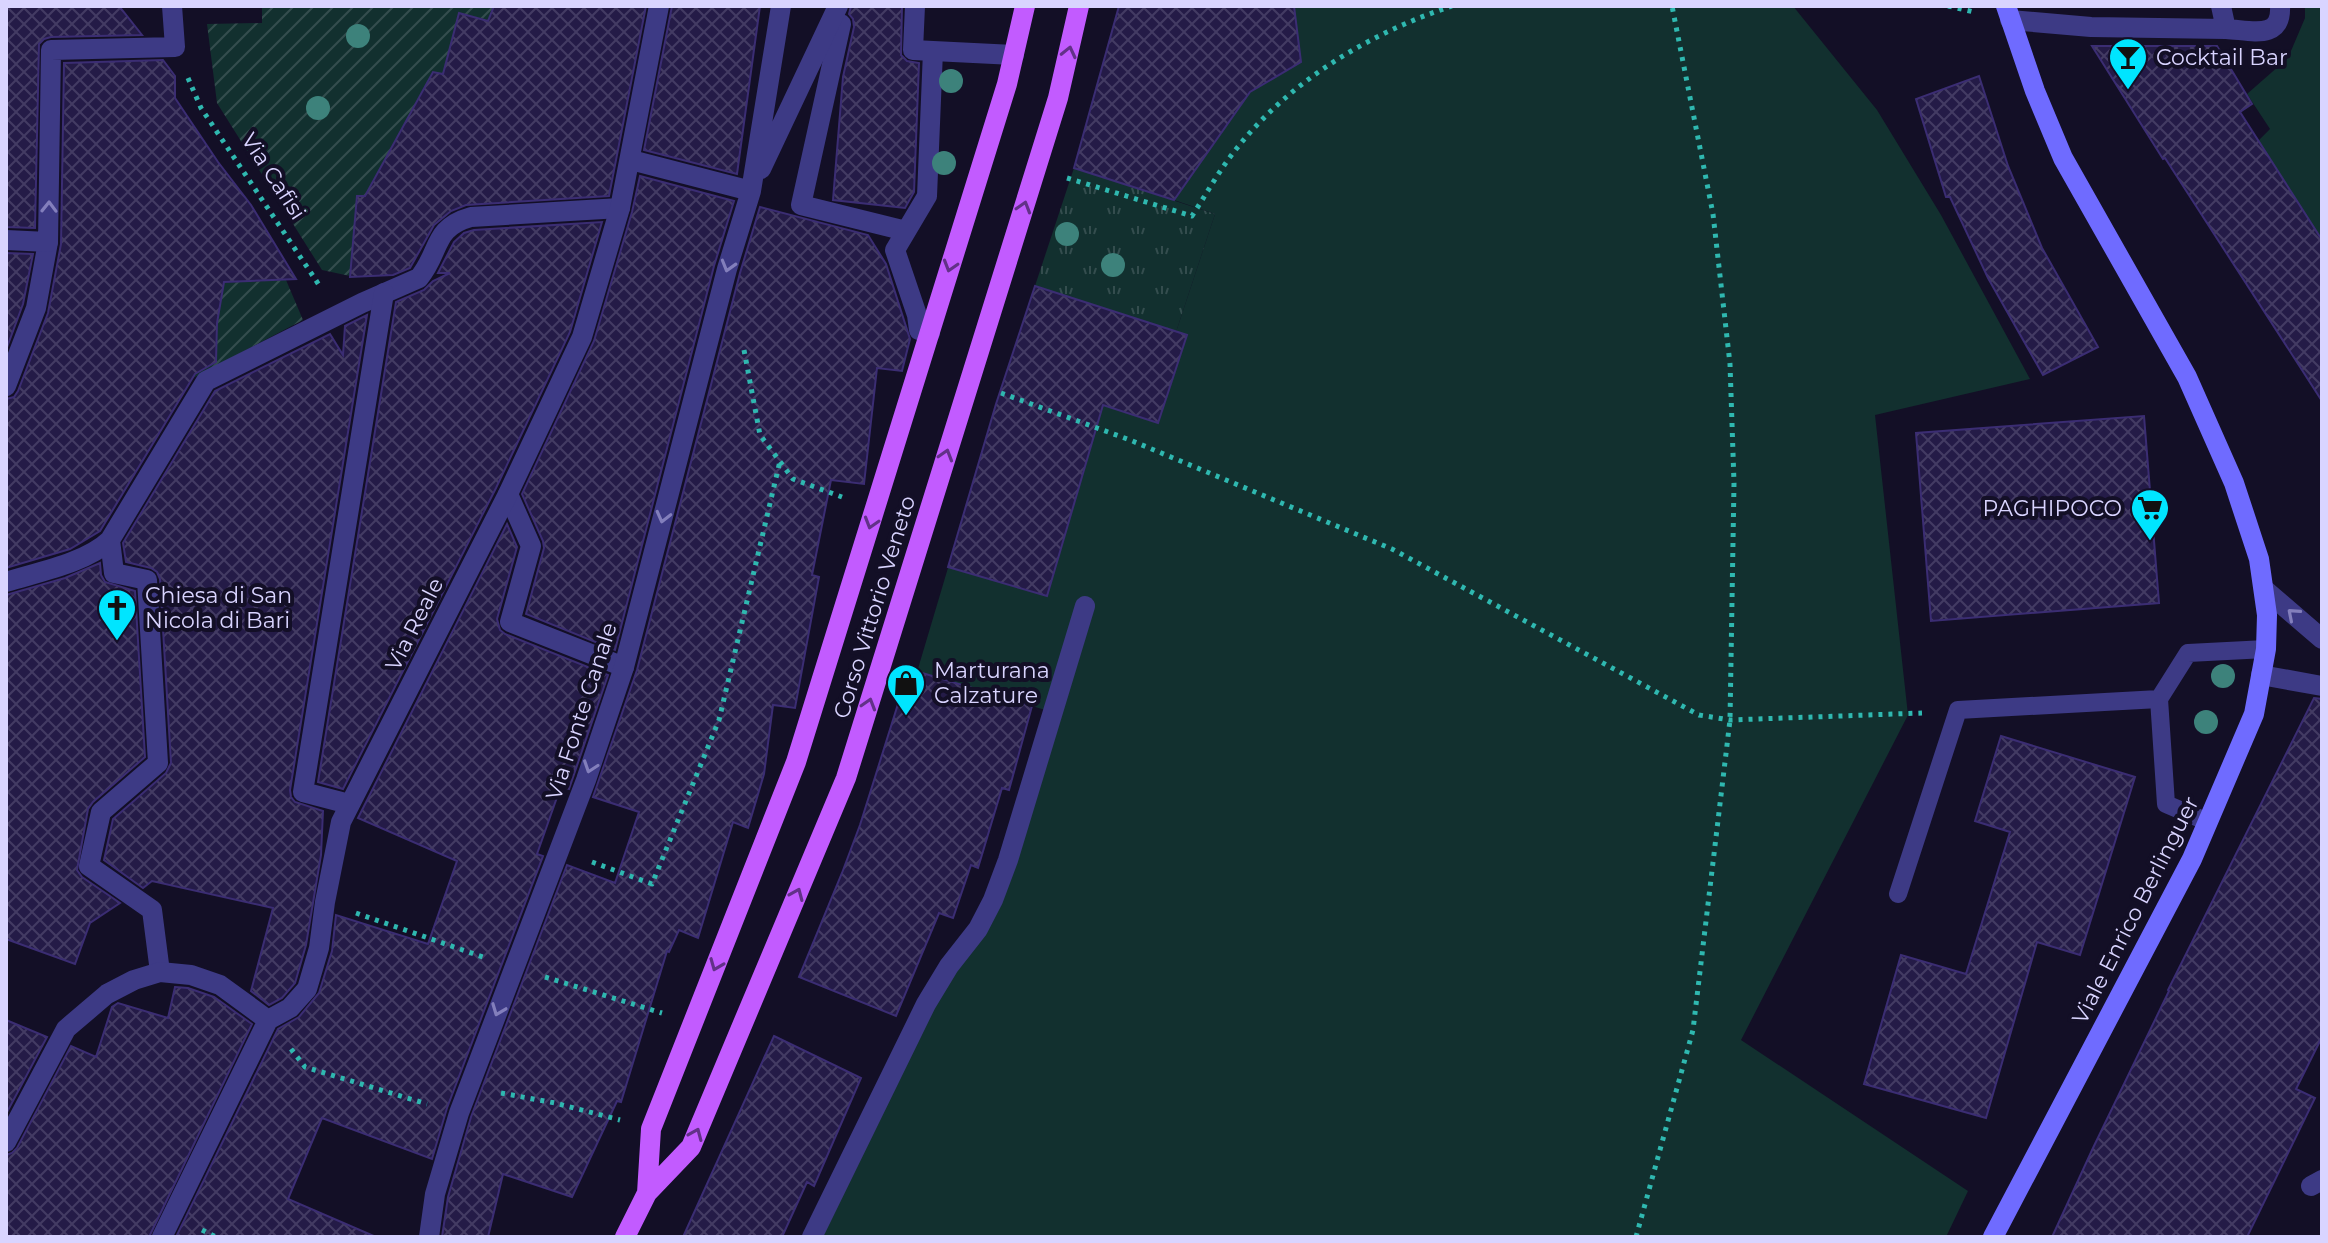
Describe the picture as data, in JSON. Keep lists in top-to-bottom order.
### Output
{
  "streets": {
    "main road": ["Corso Vittorio Veneto", "Viale Enrico Berlinguer"],
    "street": ["Via Reale", "Via Fonte Canale"],
    "path": ["Via Cafisi"]
  },
  "one_way": ["Via Fonte Canale"],
  "places": {
    "bar": ["Cocktail Bar"],
    "supermarket": ["PAGHIPOCO"],
    "church": ["Chiesa di San Nicola di Bari"],
    "shop": ["Marturana Calzature"]
  }
}
